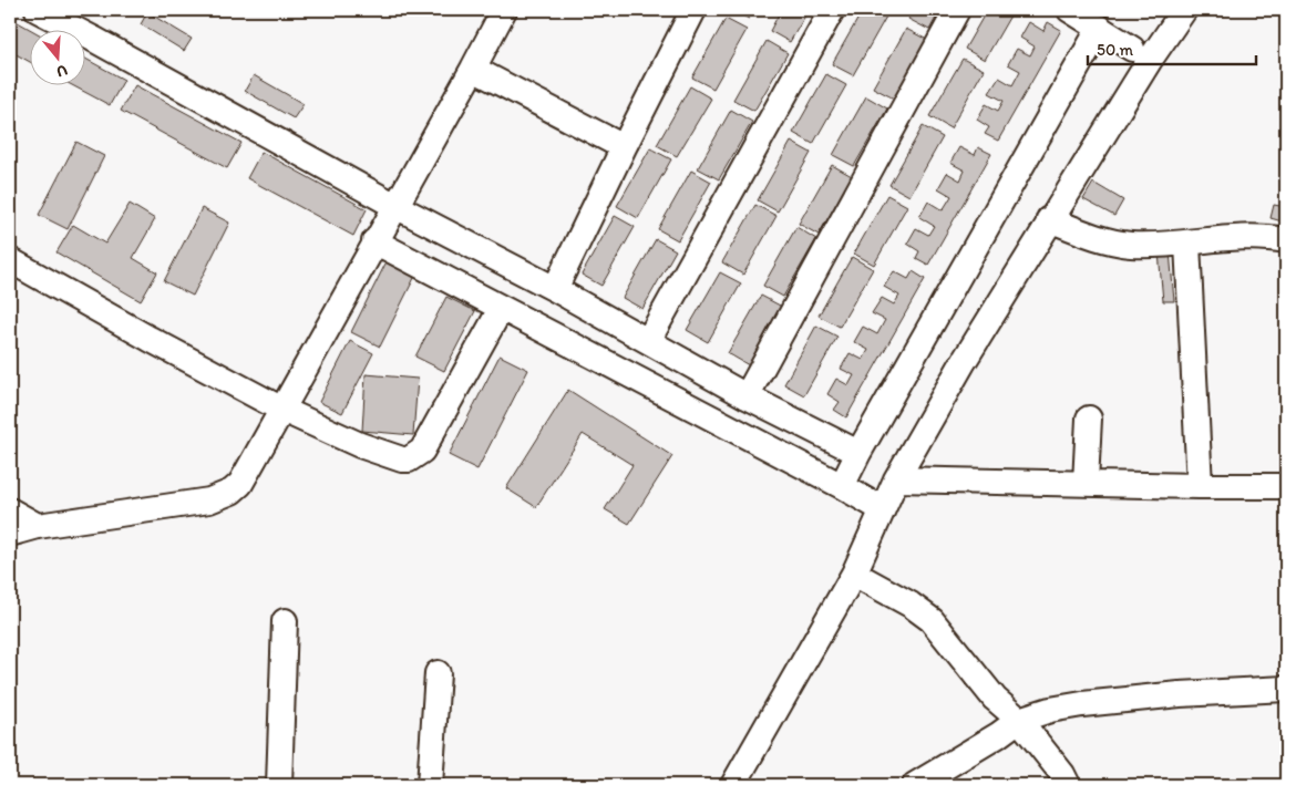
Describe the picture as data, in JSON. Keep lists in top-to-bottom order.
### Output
{
  "scale_bar": "50 m",
  "north": "bottom"
}
